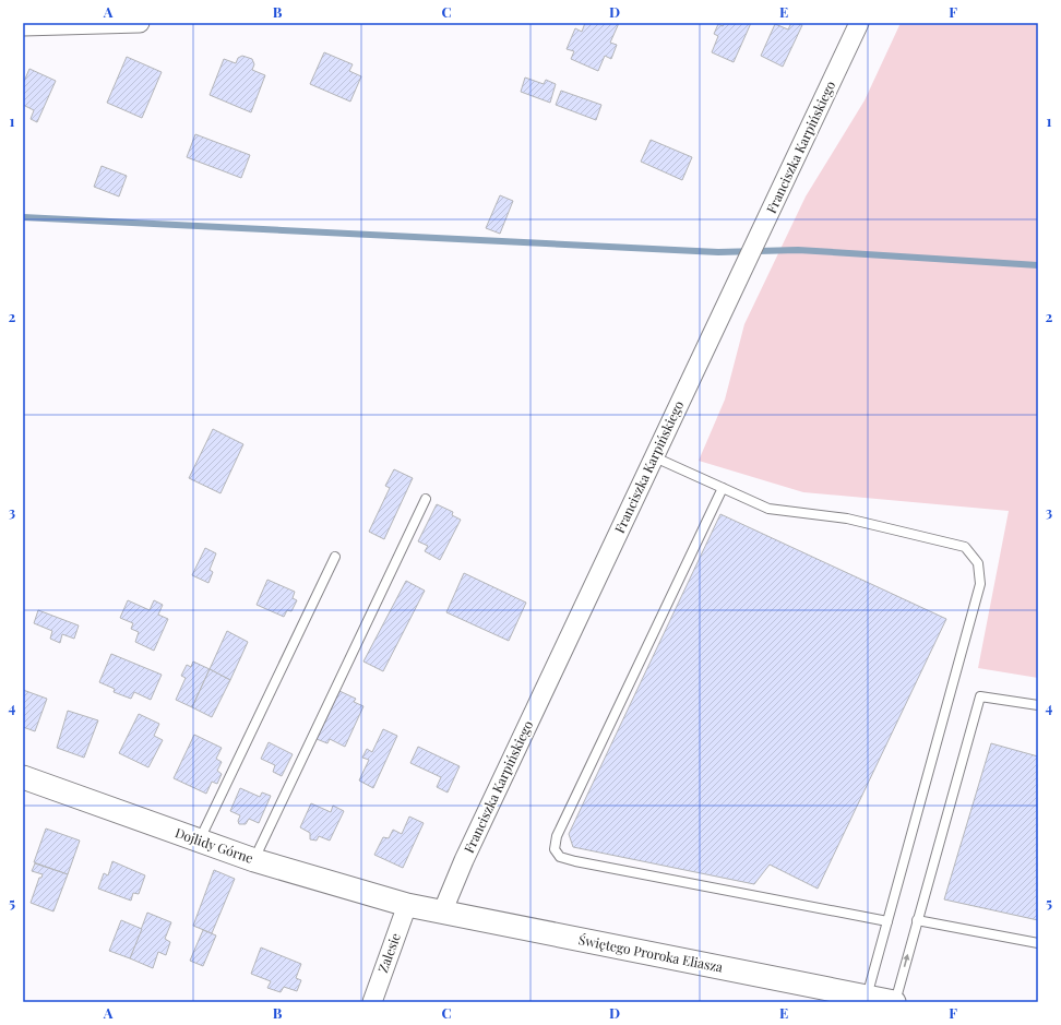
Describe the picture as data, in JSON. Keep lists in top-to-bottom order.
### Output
{
  "streets": {
    "street": [
      "Franciszka Karpińskiego",
      "Dojlidy Górne",
      "Zalesie",
      "Świętego Proroka Eliasza"
    ]
  },
  "crossings": [
    ["Franciszka Karpińskiego", "Świętego Proroka Eliasza"],
    ["Dojlidy Górne", "Zalesie"],
    ["Dojlidy Górne", "Świętego Proroka Eliasza"],
    ["Zalesie", "Świętego Proroka Eliasza"]
  ],
  "grid": {
    "columns": [
      "A",
      "B",
      "C",
      "D",
      "E",
      "F"
    ],
    "rows": [
      "1",
      "2",
      "3",
      "4",
      "5"
    ]
  }
}
